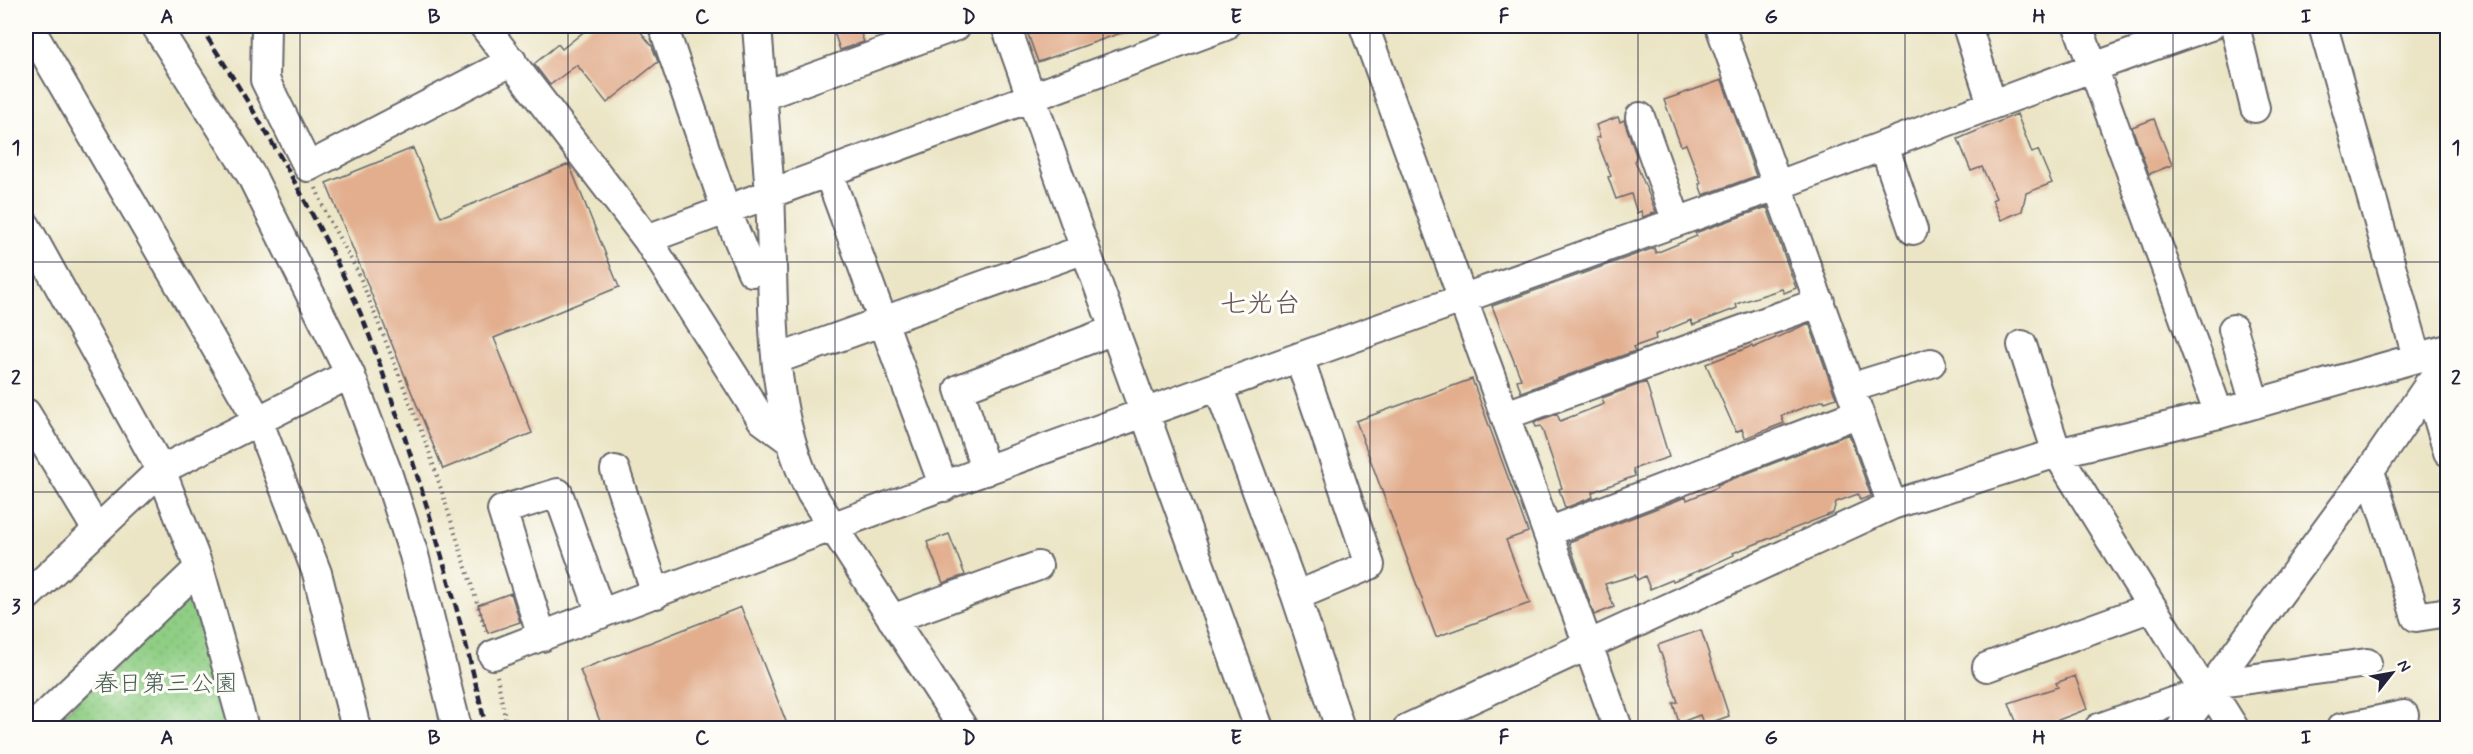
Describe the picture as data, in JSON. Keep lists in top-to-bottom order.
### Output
{
  "districts": ["七光台"],
  "parks": ["春日第三公園"],
  "north": "top right",
  "grid": {
    "columns": [
      "A",
      "B",
      "C",
      "D",
      "E",
      "F",
      "G",
      "H",
      "I"
    ],
    "rows": ["1", "2", "3"]
  }
}
